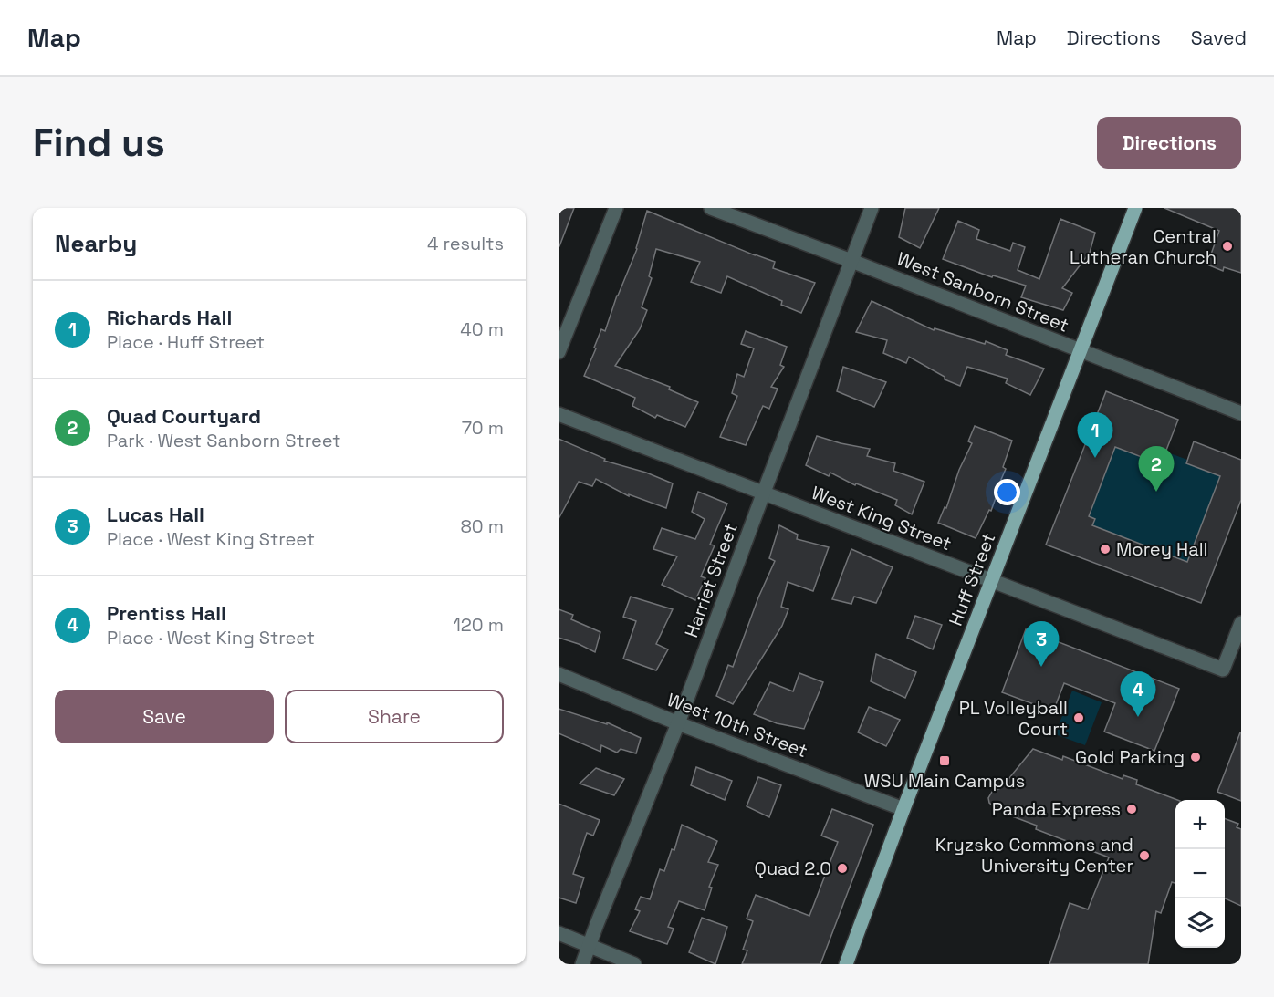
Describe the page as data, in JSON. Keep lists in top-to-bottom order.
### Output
{
  "streets": {
    "main road": ["Huff Street"],
    "street": [
      "West Sanborn Street",
      "West King Street",
      "Harriet Street",
      "West 10th Street"
    ]
  },
  "crossings": [
    ["West Sanborn Street", "Huff Street"],
    ["West Sanborn Street", "Harriet Street"],
    ["West King Street", "Huff Street"],
    ["West King Street", "Harriet Street"],
    ["Huff Street", "West 10th Street"],
    ["Harriet Street", "West 10th Street"]
  ],
  "places": {
    "other": [
      "Central Lutheran Church",
      "Morey Hall",
      "PL Volleyball Court",
      "Gold Parking",
      "Panda Express",
      "Kryzsko Commons and University Center",
      "Quad 2.0"
    ],
    "transit": ["WSU Main Campus"]
  },
  "page": {
    "header": "Map",
    "nav": ["Map", "Directions", "Saved"],
    "buttons": [
      "Directions",
      ["Save", "Share"]
    ],
    "title": "Find us",
    "heading": ["Nearby", "4 results"],
    "list": [
      {
        "mark": "1",
        "name": "Richards Hall",
        "note": "Place · Huff Street",
        "value": "40 m"
      },
      {
        "mark": "2",
        "name": "Quad Courtyard",
        "note": "Park · West Sanborn Street",
        "value": "70 m"
      },
      {
        "mark": "3",
        "name": "Lucas Hall",
        "note": "Place · West King Street",
        "value": "80 m"
      },
      {
        "mark": "4",
        "name": "Prentiss Hall",
        "note": "Place · West King Street",
        "value": "120 m"
      }
    ],
    "pins": [
      "1",
      "2",
      "3",
      "4"
    ],
    "map_buttons": ["+", "−"]
  }
}
